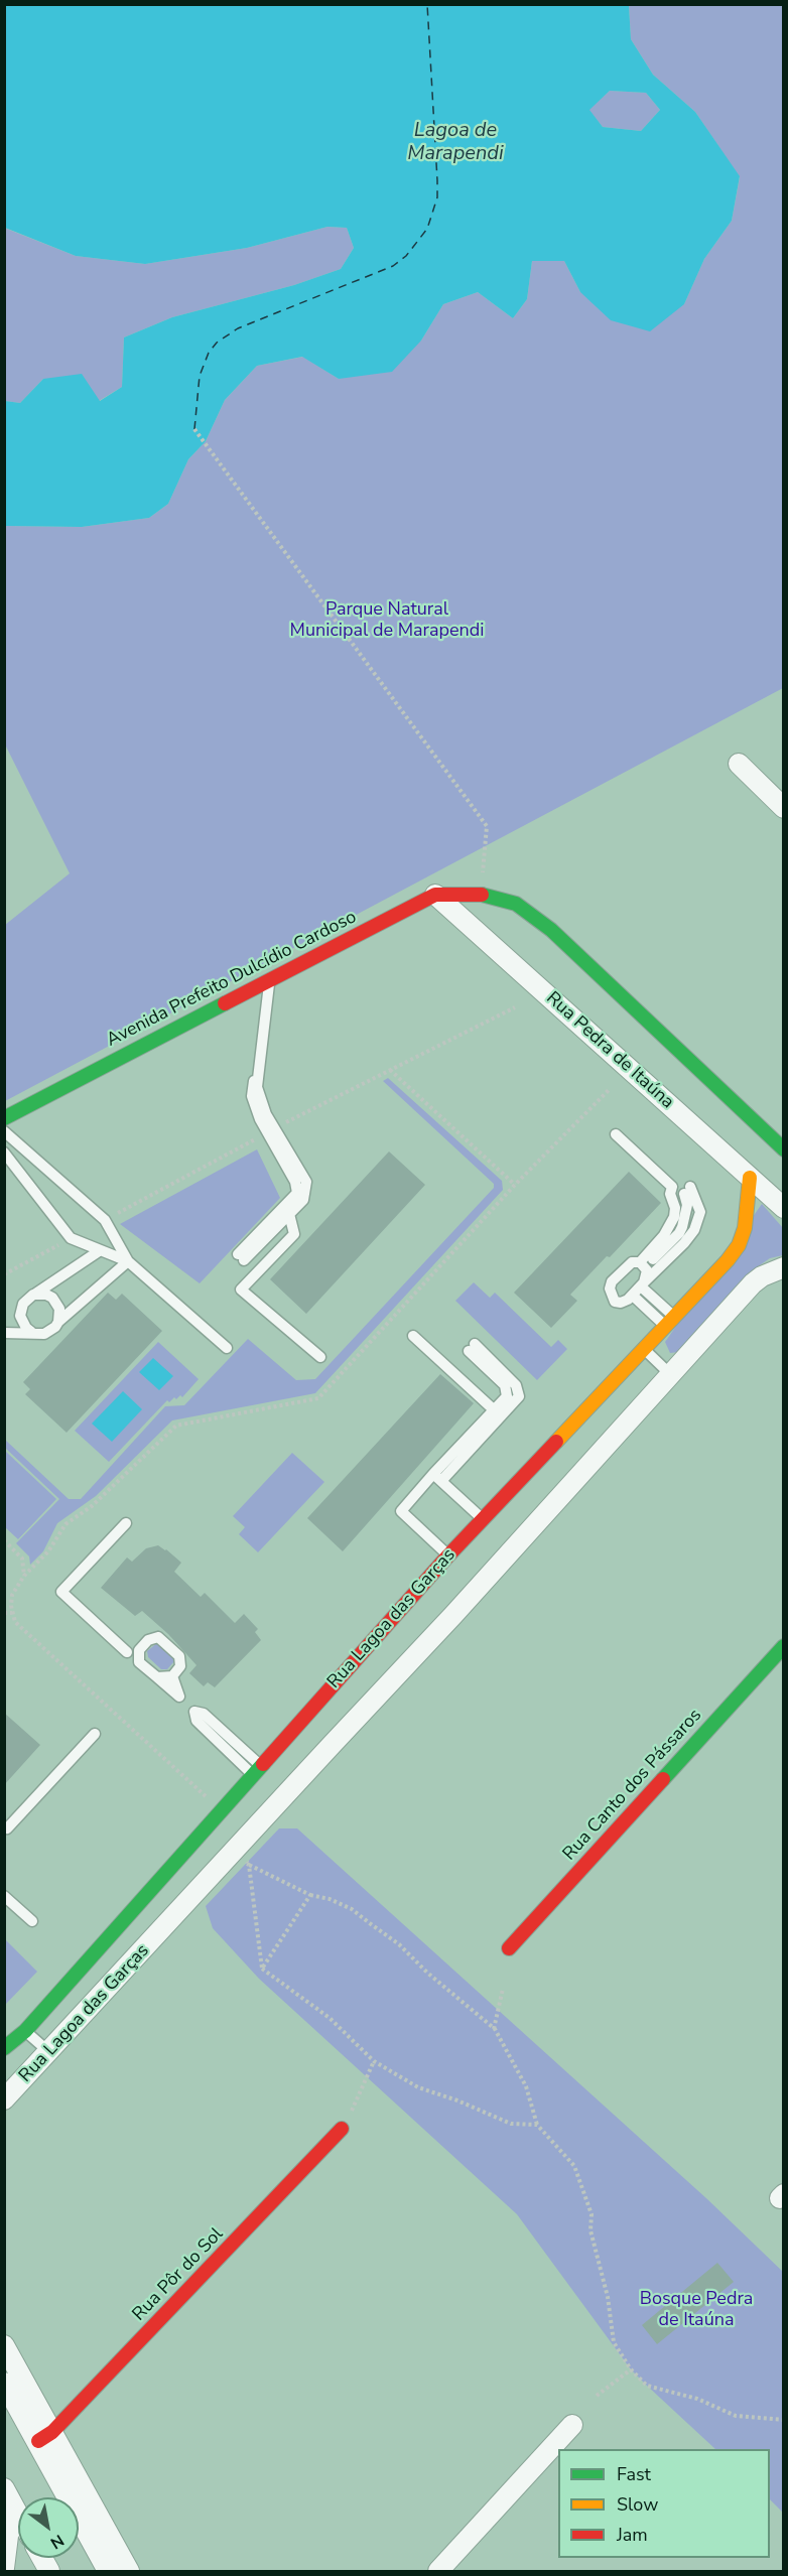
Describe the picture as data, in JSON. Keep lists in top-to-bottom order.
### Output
{
  "streets": {
    "street": [
      "Avenida Prefeito Dulcídio Cardoso",
      "Rua Pedra de Itaúna",
      "Rua Lagoa das Garças",
      "Rua Canto dos Pássaros",
      "Rua Pôr do Sol"
    ]
  },
  "crossings": [
    ["Avenida Prefeito Dulcídio Cardoso", "Rua Pedra de Itaúna"],
    ["Rua Pedra de Itaúna", "Rua Lagoa das Garças"]
  ],
  "water": ["Lagoa de Marapendi"],
  "parks": ["Parque Natural Municipal de Marapendi", "Bosque Pedra de Itaúna"],
  "legend": ["Fast", "Slow", "Jam"],
  "north": "bottom right"
}
